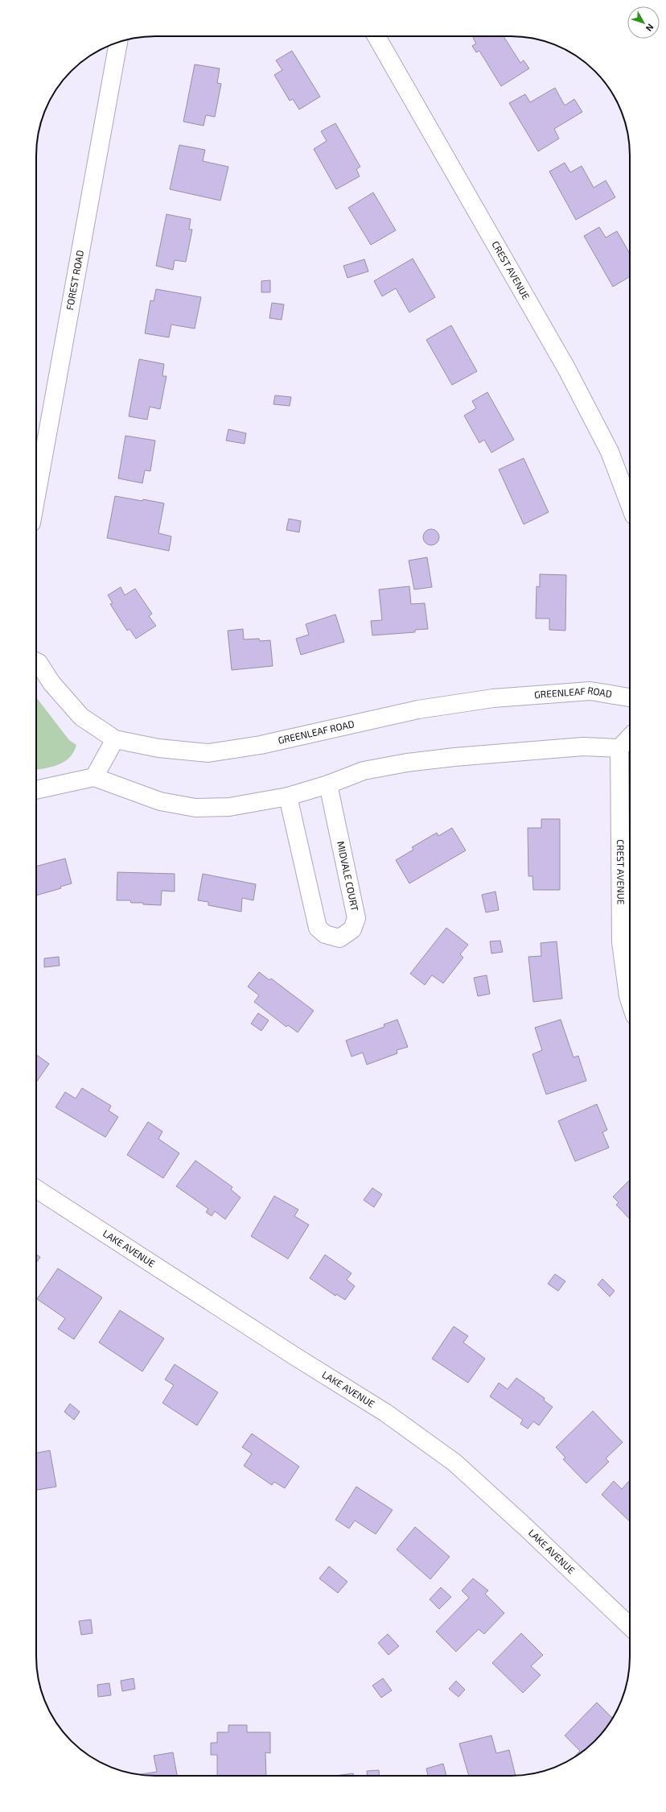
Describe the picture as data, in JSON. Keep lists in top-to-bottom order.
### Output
{
  "streets": {
    "street": [
      "CREST AVENUE",
      "FOREST ROAD",
      "GREENLEAF ROAD",
      "MIDVALE COURT",
      "LAKE AVENUE"
    ]
  },
  "north": "bottom right"
}
